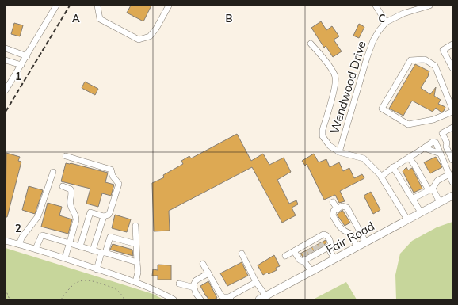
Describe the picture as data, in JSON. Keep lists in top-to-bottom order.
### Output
{
  "streets": {
    "main road": ["Fair Road"],
    "street": ["Wendwood Drive"]
  },
  "grid": {
    "columns": ["A", "B", "C"],
    "rows": ["1", "2"]
  }
}
